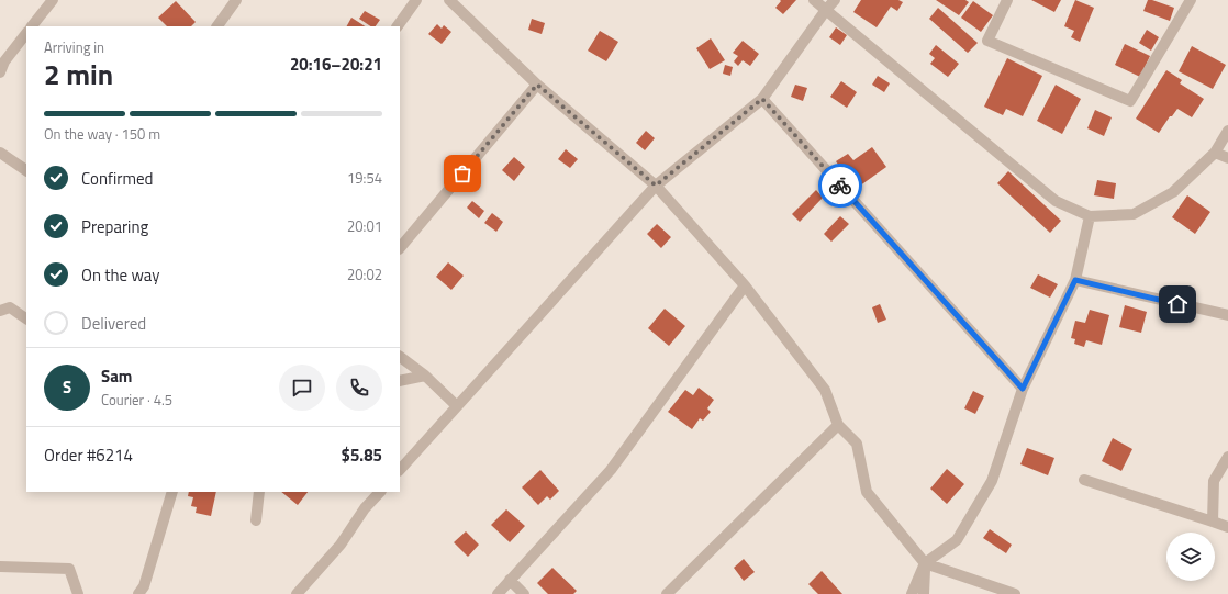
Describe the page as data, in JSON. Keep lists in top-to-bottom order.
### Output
{
  "page": {
    "heading": ["2 min", "Arriving in", "20:16–20:21"],
    "panel": [
      "Sam",
      "Courier · 4.5",
      "Order #6214",
      "$5.85"
    ],
    "bar": "On the way · 150 m",
    "list": [
      ["Confirmed", "19:54"],
      ["Preparing", "20:01"],
      ["On the way", "20:02"],
      "Delivered"
    ],
    "round": "S"
  }
}
